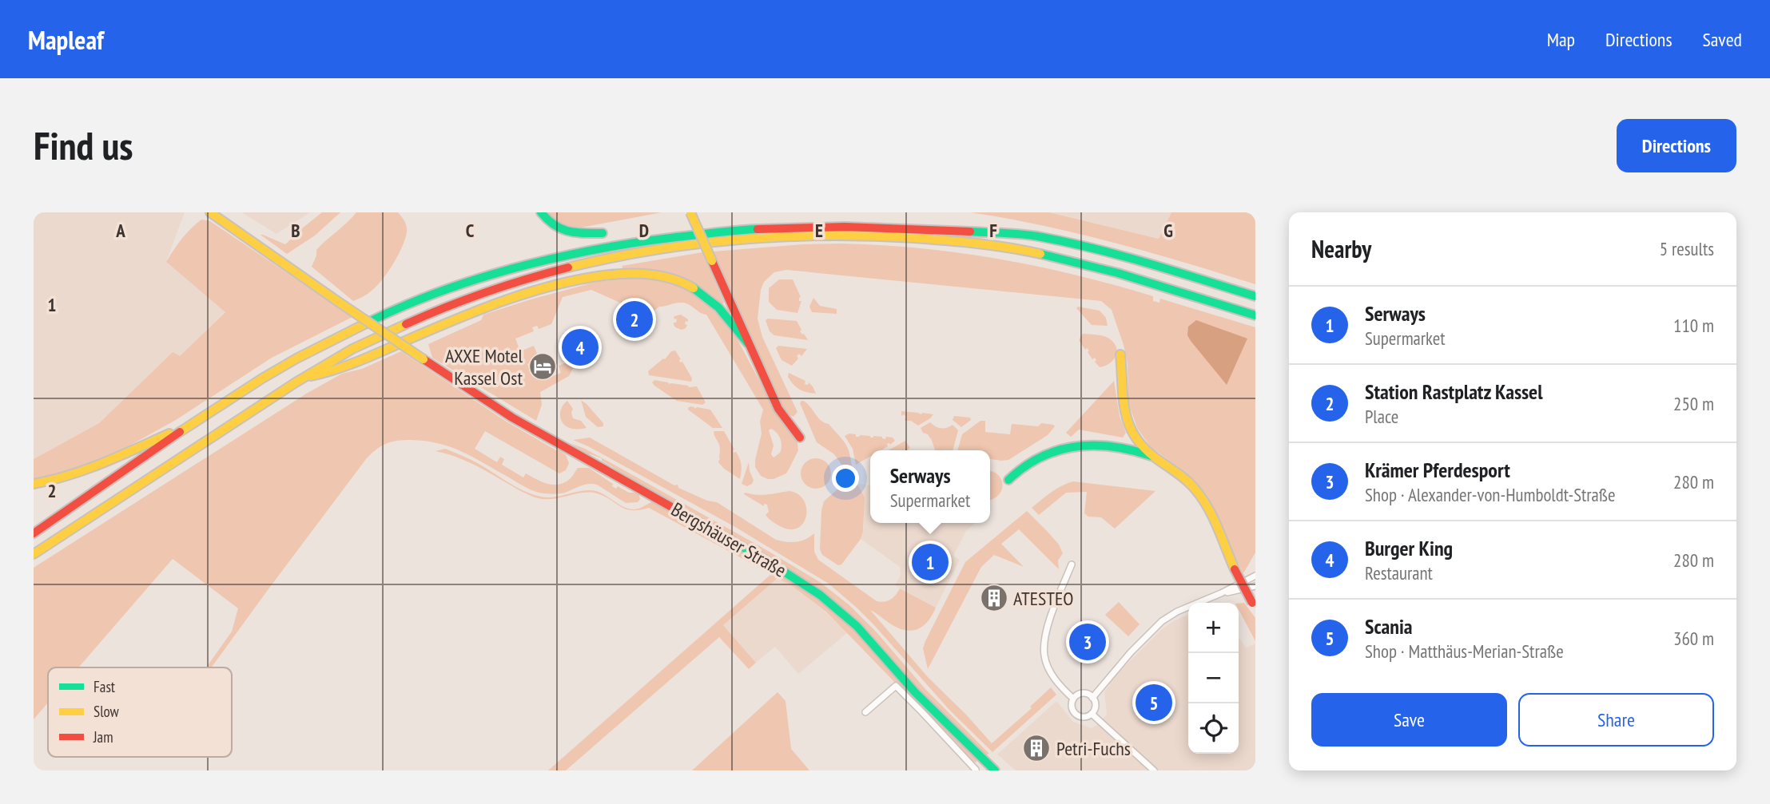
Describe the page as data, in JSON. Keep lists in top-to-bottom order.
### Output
{
  "streets": {
    "main road": ["Bergshäuser Straße"]
  },
  "places": {
    "hotel": ["AXXE Motel Kassel Ost"],
    "building": ["ATESTEO", "Petri-Fuchs"]
  },
  "legend": ["Fast", "Slow", "Jam"],
  "page": {
    "header": "Mapleaf",
    "nav": ["Map", "Directions", "Saved"],
    "buttons": [
      "Directions",
      ["Save", "Share"]
    ],
    "title": "Find us",
    "heading": ["Nearby", "5 results"],
    "list": [
      {
        "mark": "1",
        "name": "Serways",
        "note": "Supermarket",
        "value": "110 m"
      },
      {
        "mark": "2",
        "name": "Station Rastplatz Kassel",
        "note": "Place",
        "value": "250 m"
      },
      {
        "mark": "3",
        "name": "Krämer Pferdesport",
        "note": "Shop · Alexander-von-Humboldt-Straße",
        "value": "280 m"
      },
      {
        "mark": "4",
        "name": "Burger King",
        "note": "Restaurant",
        "value": "280 m"
      },
      {
        "mark": "5",
        "name": "Scania",
        "note": "Shop · Matthäus-Merian-Straße",
        "value": "360 m"
      }
    ],
    "pins": [
      "2",
      "4",
      "1",
      "3",
      "5"
    ],
    "popup": ["Serways", "Supermarket"],
    "map_buttons": ["+", "−"]
  },
  "grid": {
    "columns": [
      "A",
      "B",
      "C",
      "D",
      "E",
      "F",
      "G"
    ],
    "rows": ["1", "2"]
  }
}
